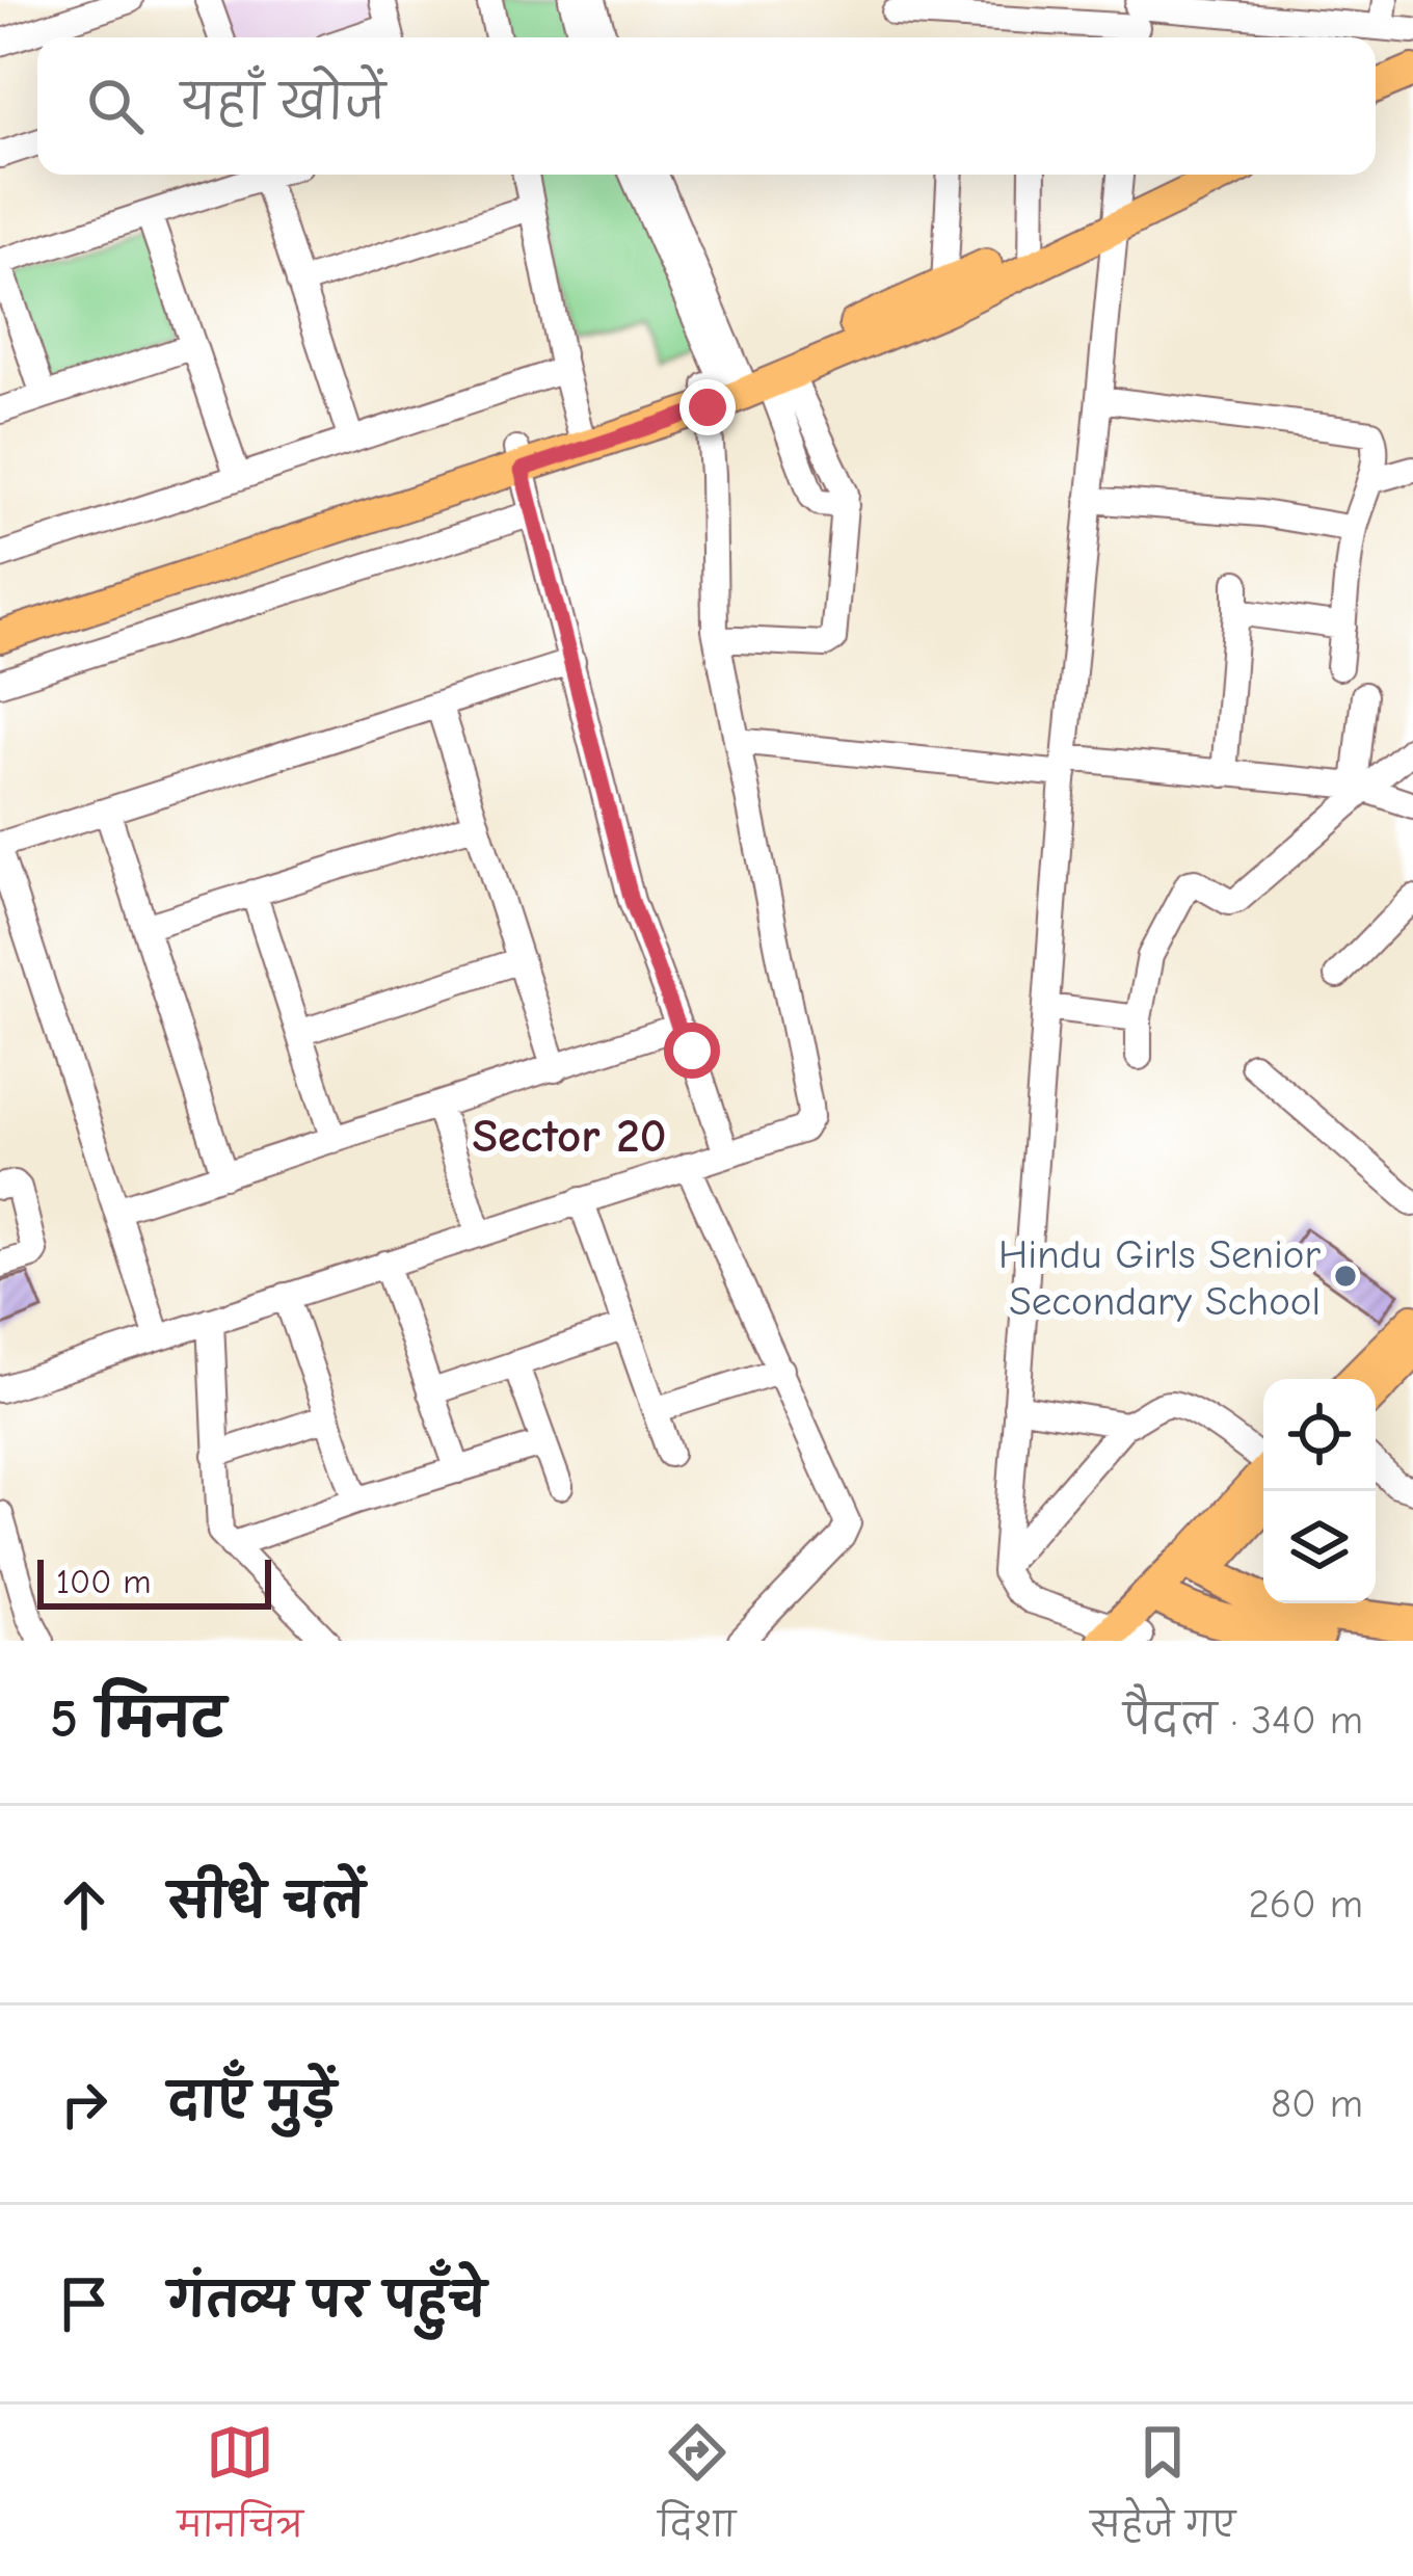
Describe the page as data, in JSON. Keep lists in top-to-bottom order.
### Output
{
  "districts": ["Sector 20"],
  "places": ["Hindu Girls Senior Secondary School"],
  "scale_bar": "100 m",
  "page": {
    "search": "यहाँ खोजें",
    "scale": "100 m",
    "heading": ["5 मिनट", "पैदल · 340 m"],
    "list": [
      ["सीधे चलें", "260 m"],
      ["दाएँ मुड़ें", "80 m"],
      "गंतव्य पर पहुँचे"
    ],
    "nav": ["मानचित्र", "दिशा", "सहेजे गए"]
  }
}
